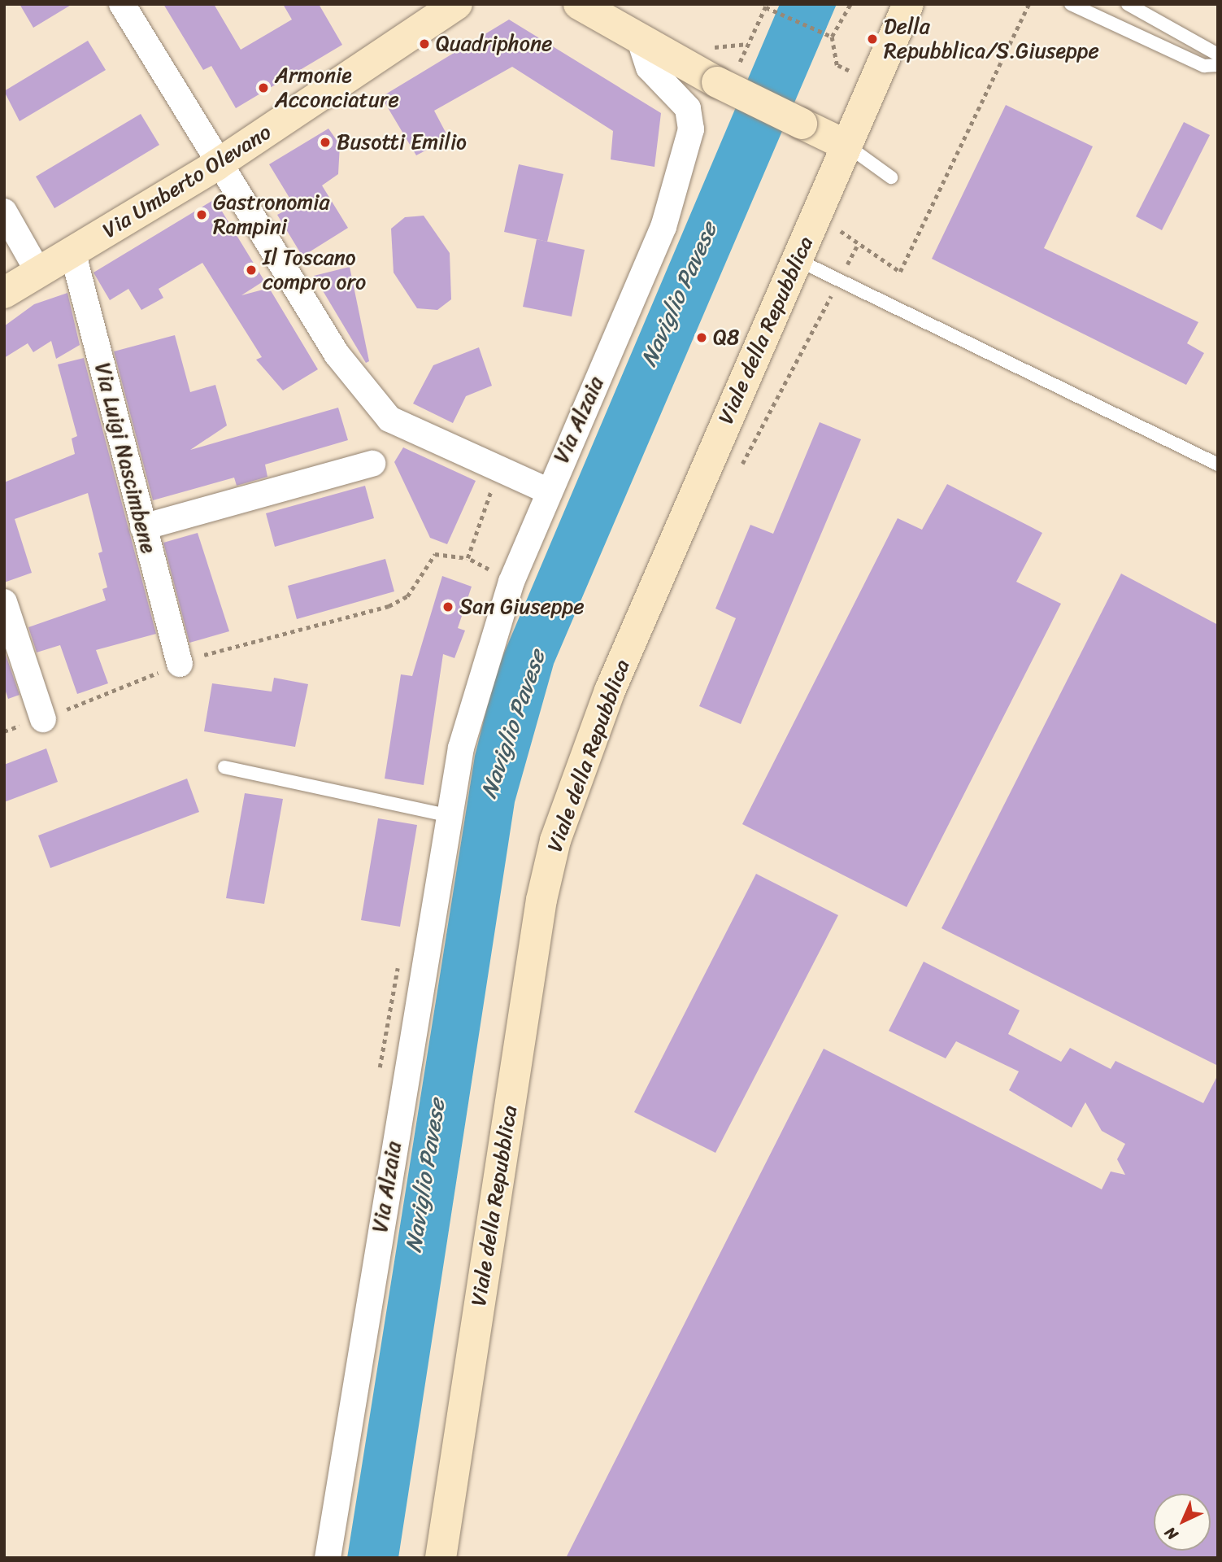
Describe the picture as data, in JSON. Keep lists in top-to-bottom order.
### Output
{
  "streets": {
    "street": [
      "Via Umberto Olevano",
      "Viale della Repubblica",
      "Via Alzaia",
      "Via Luigi Nascimbene"
    ]
  },
  "crossings": [
    ["Via Umberto Olevano", "Via Luigi Nascimbene"]
  ],
  "water": ["Naviglio Pavese"],
  "places": [
    "Della Repubblica/S.Giuseppe",
    "Quadriphone",
    "Armonie Acconciature",
    "Busotti Emilio",
    "Gastronomia Rampini",
    "Il Toscano compro oro",
    "Q8",
    "San Giuseppe"
  ],
  "north": "bottom left"
}
